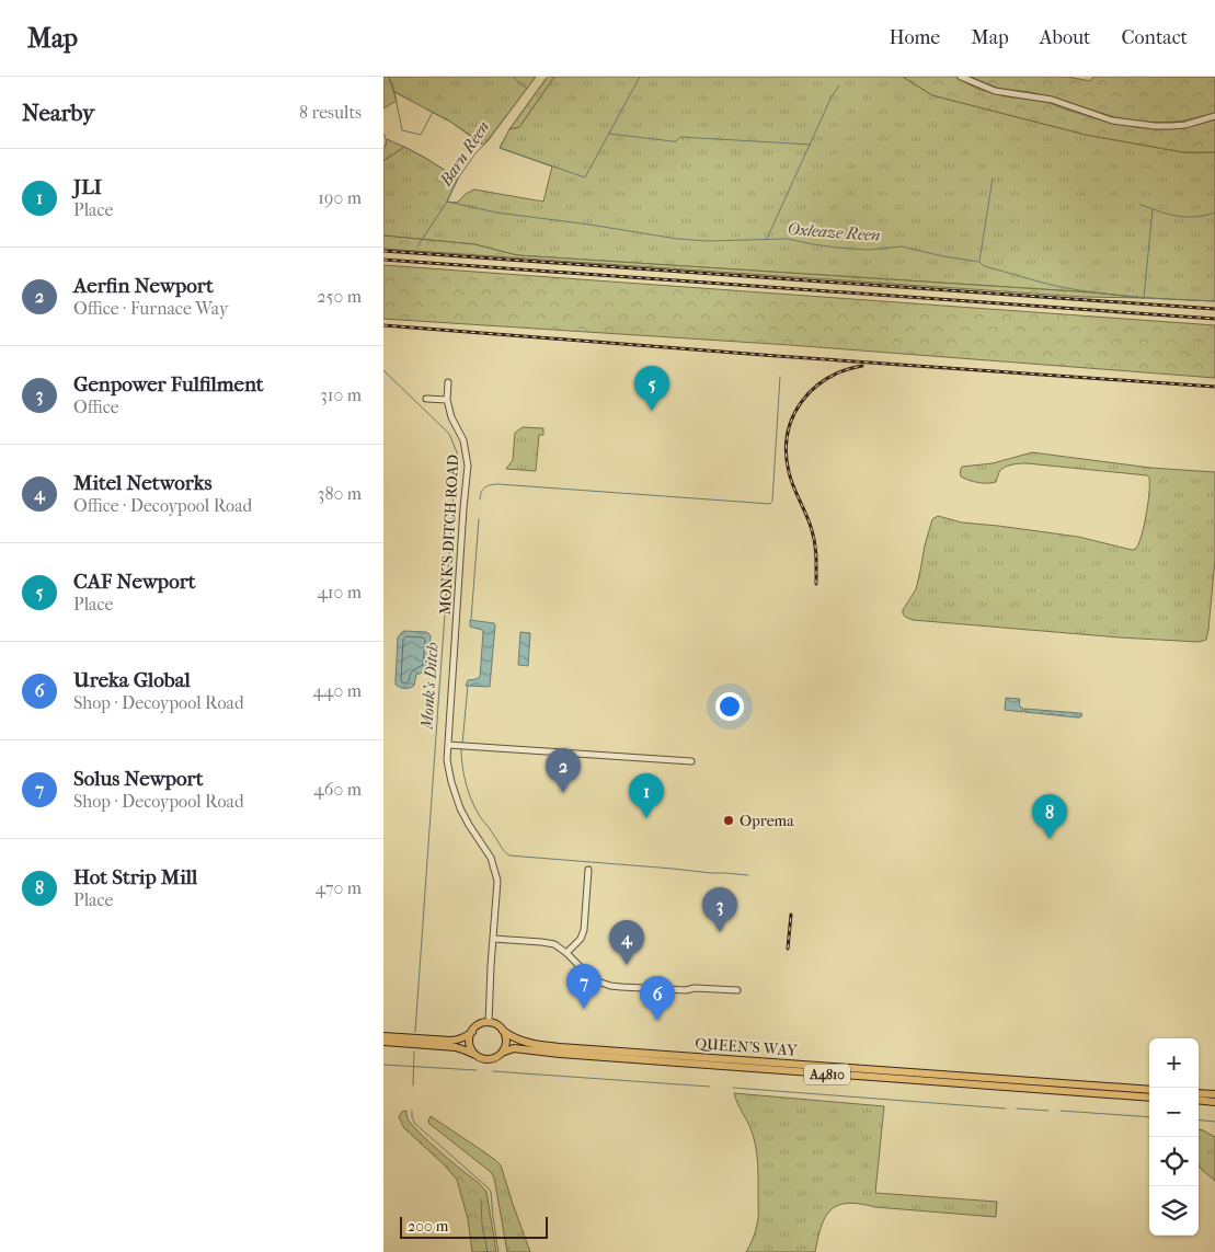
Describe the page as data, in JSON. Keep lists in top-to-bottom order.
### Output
{
  "streets": {
    "main road": ["QUEEN'S WAY", "A4810"],
    "street": ["MONK'S DITCH ROAD"]
  },
  "crossings": [
    ["MONK'S DITCH ROAD", "QUEEN'S WAY"]
  ],
  "water": ["Barn Reen", "Oxleaze Reen", "Monk's Ditch"],
  "places": ["Oprema"],
  "scale_bar": "200 m",
  "page": {
    "header": "Map",
    "nav": [
      "Home",
      "Map",
      "About",
      "Contact"
    ],
    "heading": ["Nearby", "8 results"],
    "list": [
      {
        "mark": "1",
        "name": "JLI",
        "note": "Place",
        "value": "190 m"
      },
      {
        "mark": "2",
        "name": "Aerfin Newport",
        "note": "Office · Furnace Way",
        "value": "250 m"
      },
      {
        "mark": "3",
        "name": "Genpower Fulfilment",
        "note": "Office",
        "value": "310 m"
      },
      {
        "mark": "4",
        "name": "Mitel Networks",
        "note": "Office · Decoypool Road",
        "value": "380 m"
      },
      {
        "mark": "5",
        "name": "CAF Newport",
        "note": "Place",
        "value": "410 m"
      },
      {
        "mark": "6",
        "name": "Ureka Global",
        "note": "Shop · Decoypool Road",
        "value": "440 m"
      },
      {
        "mark": "7",
        "name": "Solus Newport",
        "note": "Shop · Decoypool Road",
        "value": "460 m"
      },
      {
        "mark": "8",
        "name": "Hot Strip Mill",
        "note": "Place",
        "value": "470 m"
      }
    ],
    "pins": [
      "5",
      "2",
      "1",
      "8",
      "3",
      "4",
      "7",
      "6"
    ],
    "map_buttons": ["+", "−"],
    "scale": "200 m"
  }
}
